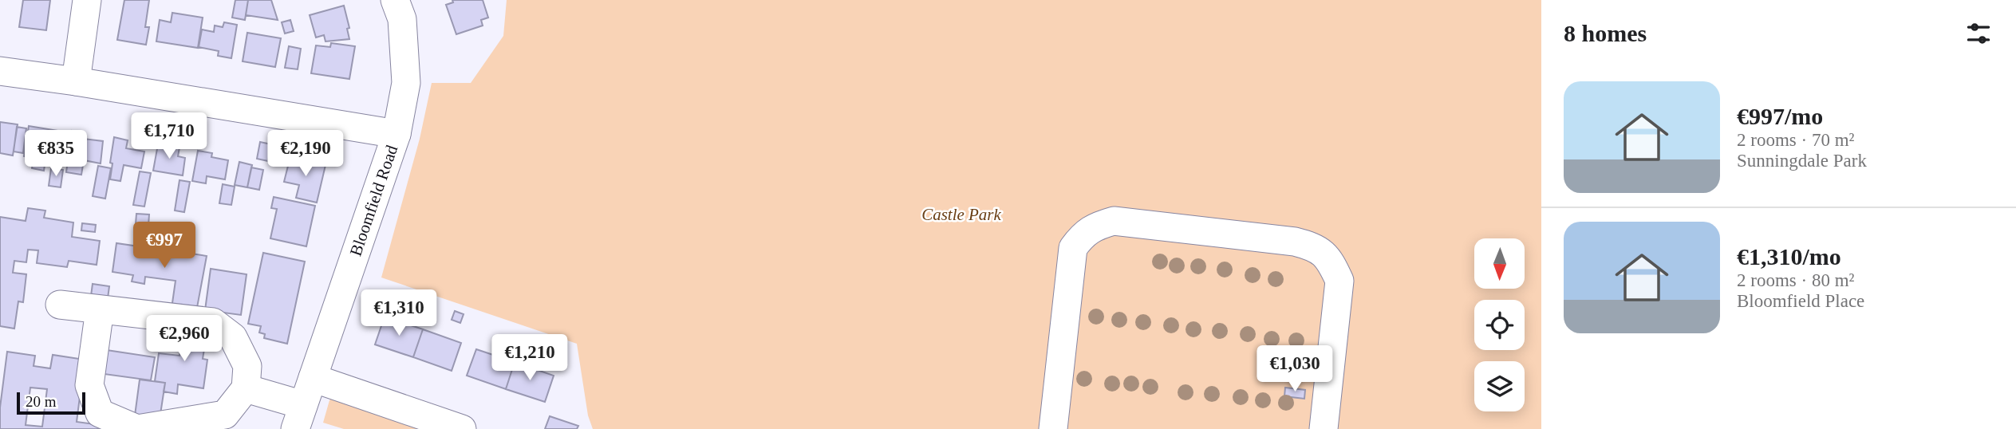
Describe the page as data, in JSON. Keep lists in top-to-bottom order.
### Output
{
  "streets": {
    "street": ["Bloomfield Road"]
  },
  "parks": ["Castle Park"],
  "scale_bar": "20 m",
  "north": "bottom",
  "page": {
    "heading": "8 homes",
    "list": [
      {
        "name": "€997/mo",
        "note": "2 rooms · 70 m² · Sunningdale Park"
      },
      {
        "name": "€1,310/mo",
        "note": "2 rooms · 80 m² · Bloomfield Place"
      }
    ],
    "price": [
      "€1,710",
      "€835",
      "€2,190",
      "€997",
      "€1,310",
      "€2,960",
      "€1,210",
      "€1,030"
    ],
    "scale": "20 m"
  }
}
